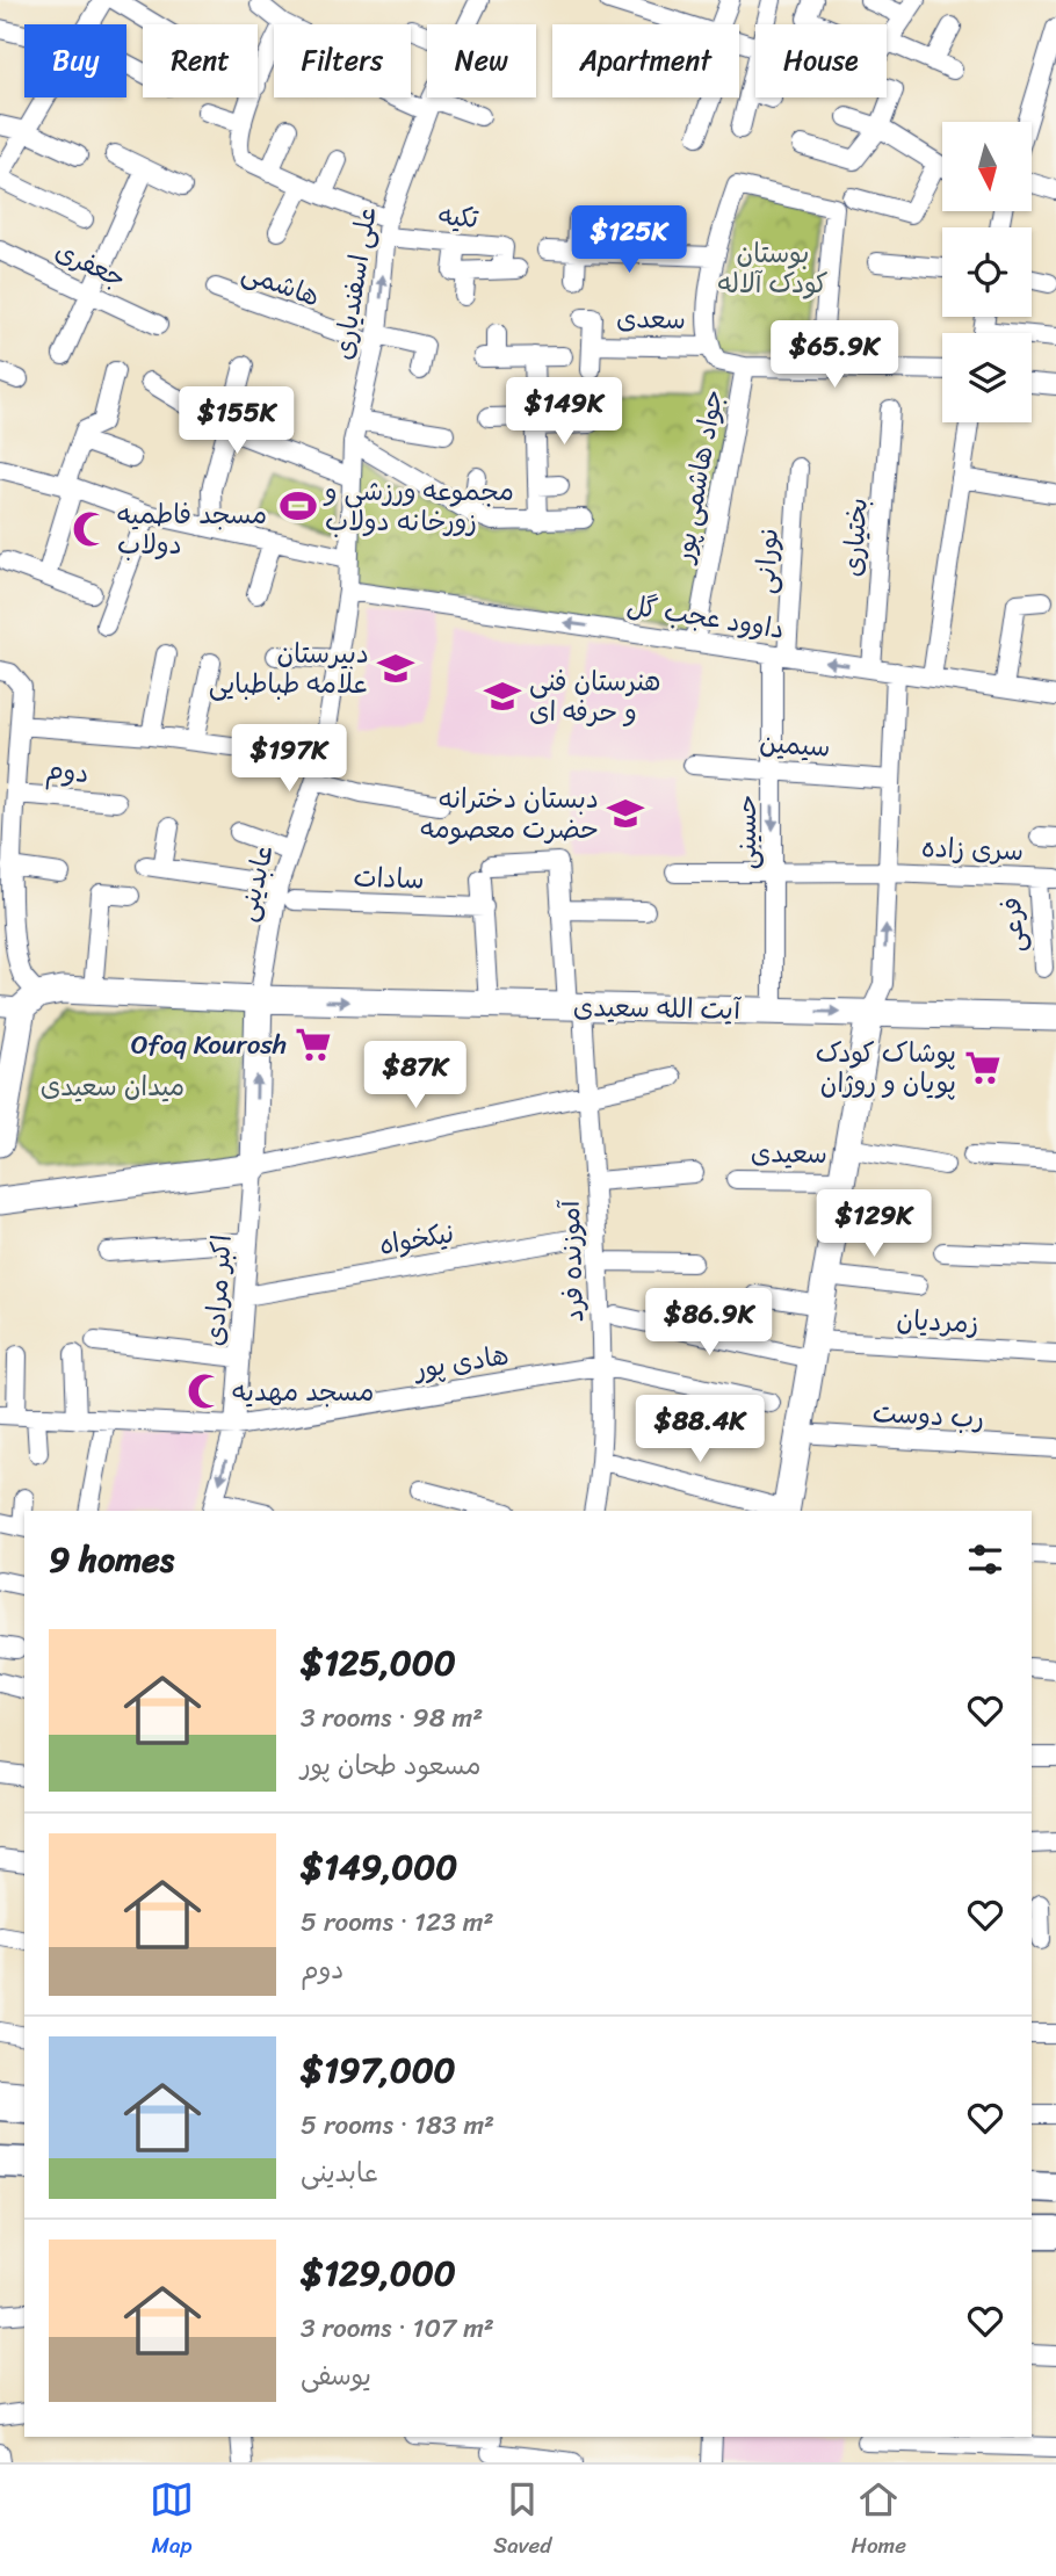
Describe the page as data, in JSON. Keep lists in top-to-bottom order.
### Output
{
  "streets": {
    "main road": ["آیت الله سعیدی"],
    "street": [
      "تکیه",
      "جعفری",
      "علی اسفندیاری",
      "هاشمی",
      "سعدی",
      "جواد هاشمی پور",
      "بختیاری",
      "نورانی",
      "داوود عجب گل",
      "سیمین",
      "دوم",
      "حسینی",
      "سری زاده",
      "سادات",
      "عابدینی",
      "فرعی",
      "سعیدی",
      "نیکخواه",
      "آموزنده فرد",
      "اکبر مرادی",
      "زمردیان",
      "هادی پور",
      "رب دوست"
    ]
  },
  "crossings": [
    ["تکیه", "علی اسفندیاری"],
    ["علی اسفندیاری", "هاشمی"],
    ["علی اسفندیاری", "داوود عجب گل"],
    ["علی اسفندیاری", "عابدینی"],
    ["سعدی", "جواد هاشمی پور"],
    ["جواد هاشمی پور", "داوود عجب گل"],
    ["بختیاری", "داوود عجب گل"],
    ["نورانی", "داوود عجب گل"],
    ["نورانی", "حسینی"],
    ["داوود عجب گل", "حسینی"],
    ["داوود عجب گل", "عابدینی"],
    ["سیمین", "حسینی"],
    ["حسینی", "سری زاده"],
    ["حسینی", "آیت الله سعیدی"],
    ["سری زاده", "فرعی"],
    ["سادات", "آموزنده فرد"],
    ["عابدینی", "آیت الله سعیدی"],
    ["آیت الله سعیدی", "آموزنده فرد"],
    ["نیکخواه", "آموزنده فرد"],
    ["نیکخواه", "اکبر مرادی"],
    ["آموزنده فرد", "هادی پور"],
    ["اکبر مرادی", "هادی پور"]
  ],
  "parks": ["بوستان کودک آلاله", "میدان سعیدی"],
  "places": {
    "sports": ["مجموعه ورزشی و زورخانه دولاب"],
    "mosque": ["مسجد فاطمیه دولاب", "مسجد مهدیه"],
    "school or university": ["دبیرستان علامه طباطبایی", "هنرستان فنی و حرفه ای", "دبستان دخترانه حضرت معصومه"],
    "supermarket": ["Ofoq Kourosh", "پوشاک کودک پویان و روژان"]
  },
  "north": "bottom",
  "page": {
    "chip": [
      "Buy",
      "Rent",
      "Filters",
      "New",
      "Apartment",
      "House"
    ],
    "price": [
      "$125K",
      "$65.9K",
      "$149K",
      "$155K",
      "$197K",
      "$87K",
      "$129K",
      "$86.9K",
      "$88.4K"
    ],
    "heading": "9 homes",
    "list": [
      {
        "name": "$125,000",
        "note": "3 rooms · 98 m² · مسعود طحان پور"
      },
      {
        "name": "$149,000",
        "note": "5 rooms · 123 m² · دوم"
      },
      {
        "name": "$197,000",
        "note": "5 rooms · 183 m² · عابدینی"
      },
      {
        "name": "$129,000",
        "note": "3 rooms · 107 m² · یوسفی"
      }
    ],
    "tabs": ["Map", "Saved", "Home"]
  }
}
